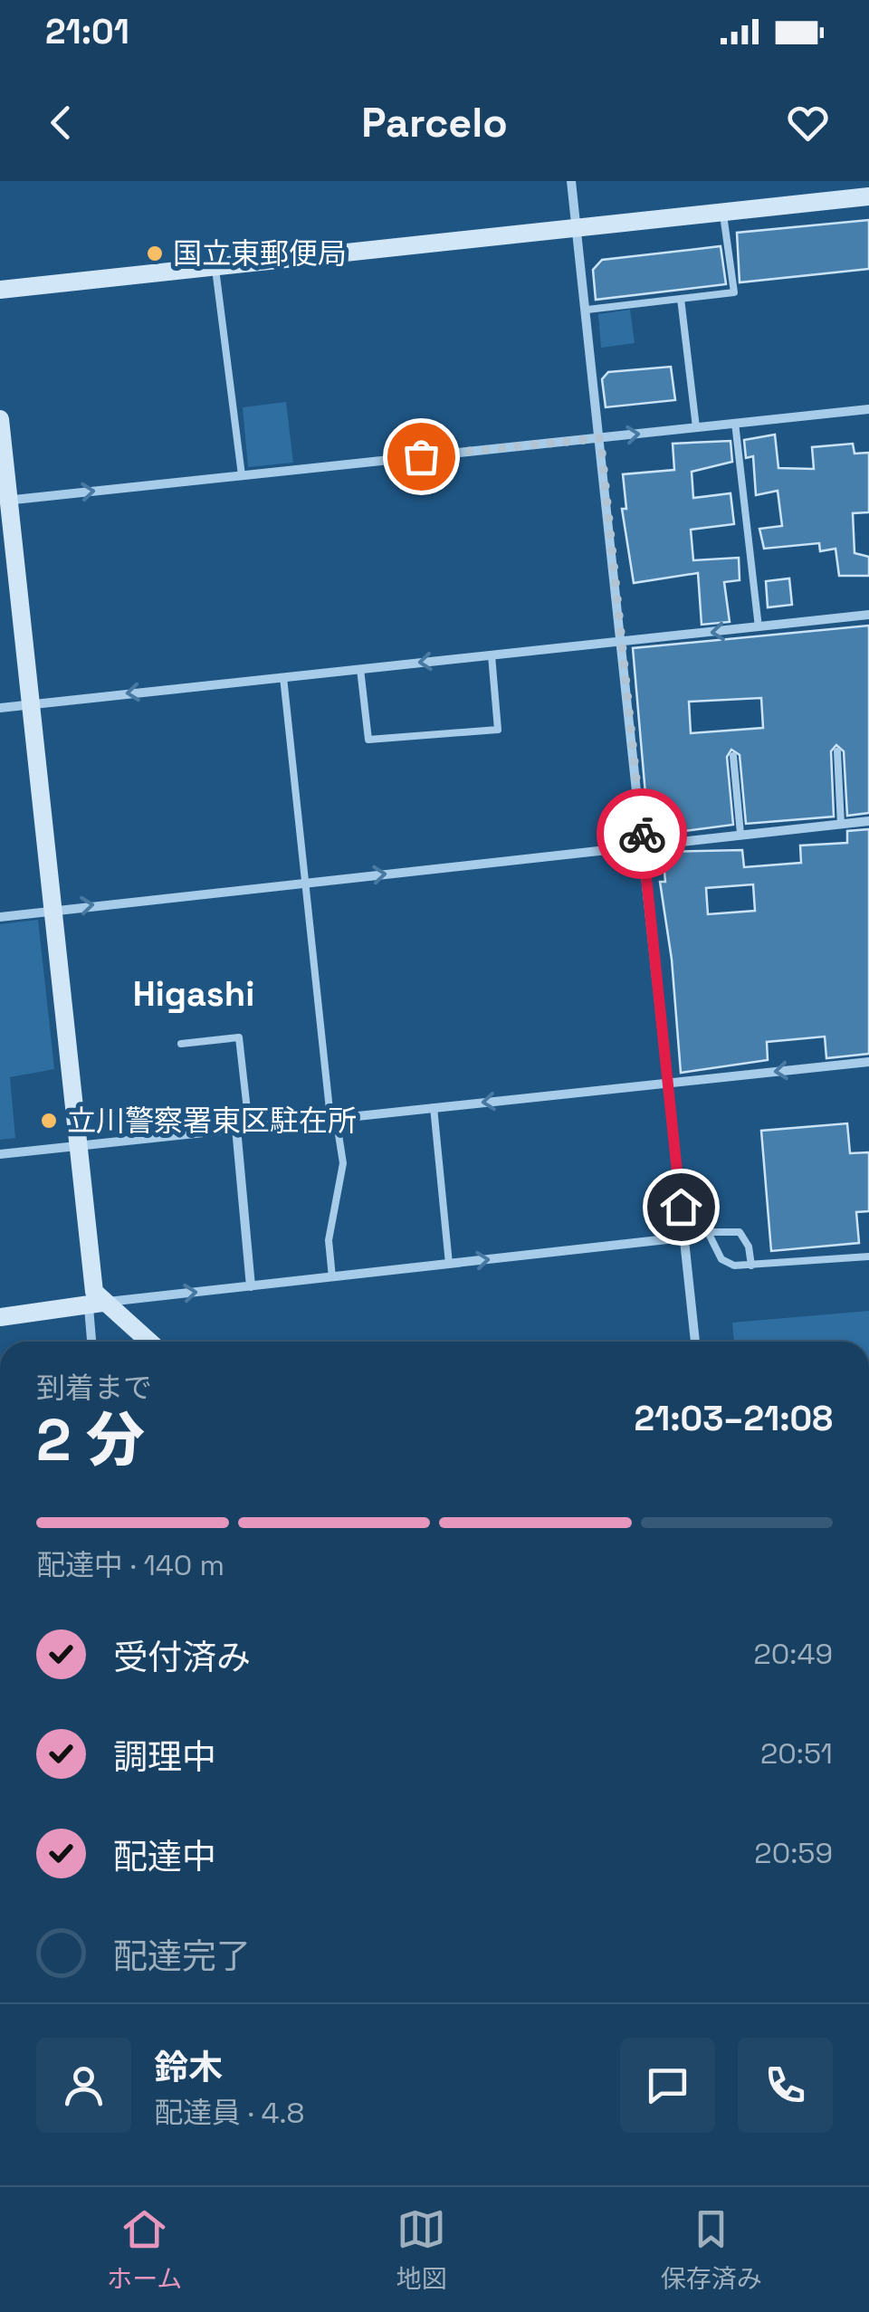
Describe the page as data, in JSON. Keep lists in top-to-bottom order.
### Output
{
  "districts": ["Higashi"],
  "places": ["国立東郵便局", "立川警察署東区駐在所"],
  "page": {
    "status": "21:01",
    "header": "Parcelo",
    "heading": ["2 分", "到着まで", "21:03–21:08"],
    "panel": ["鈴木", "配達員 · 4.8"],
    "bar": "配達中 · 140 m",
    "list": [
      ["受付済み", "20:49"],
      ["調理中", "20:51"],
      ["配達中", "20:59"],
      "配達完了"
    ],
    "tabs": ["ホーム", "地図", "保存済み"]
  }
}
